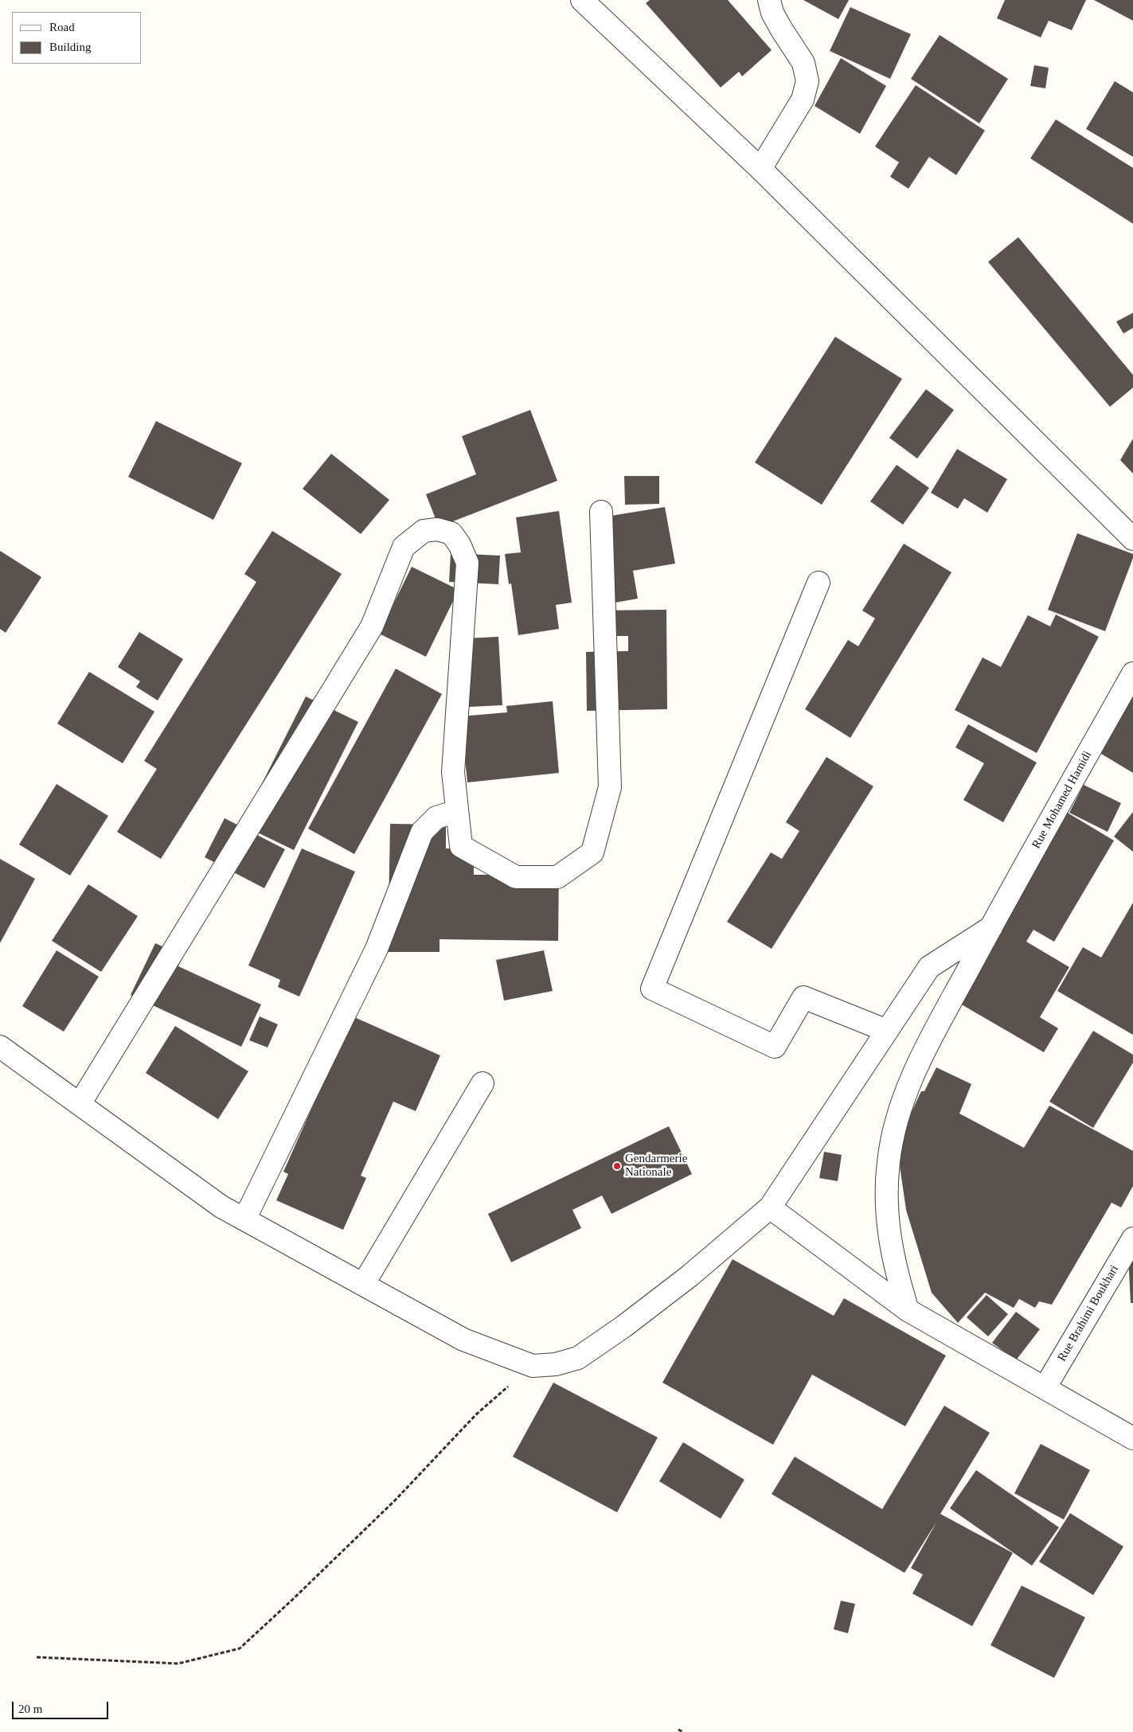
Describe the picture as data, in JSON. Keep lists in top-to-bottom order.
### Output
{
  "streets": {
    "street": ["Rue Mohamed Hamidi", "Rue Brahimi Boukhari"]
  },
  "places": ["Gendarmerie Nationale"],
  "legend": ["Road", "Building"],
  "scale_bar": "20 m"
}
